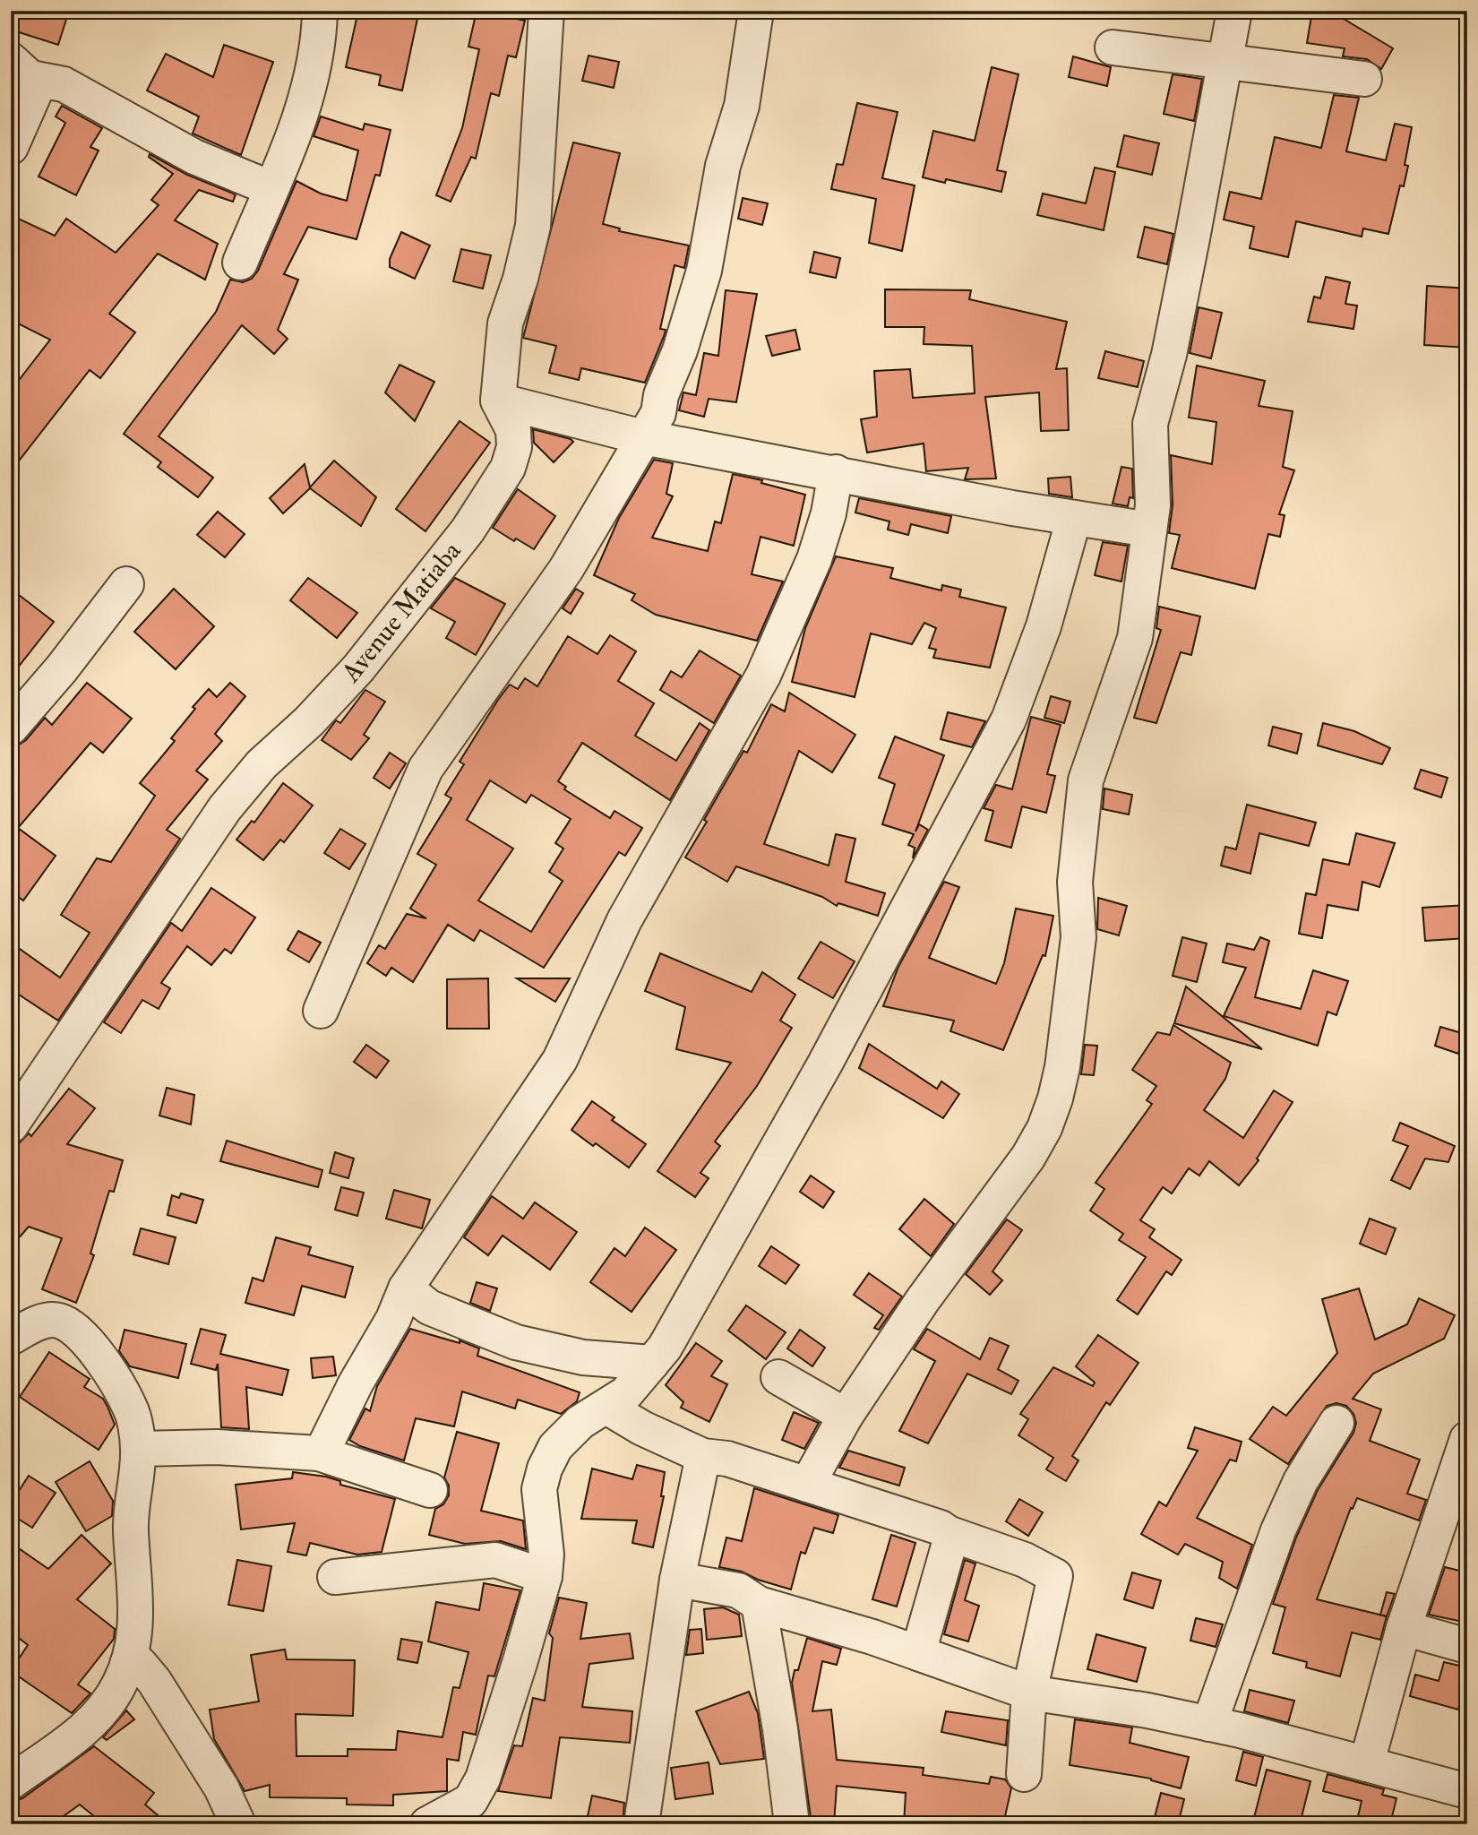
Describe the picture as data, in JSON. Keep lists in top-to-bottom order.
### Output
{
  "streets": {
    "street": ["Avenue Matiaba"]
  }
}
